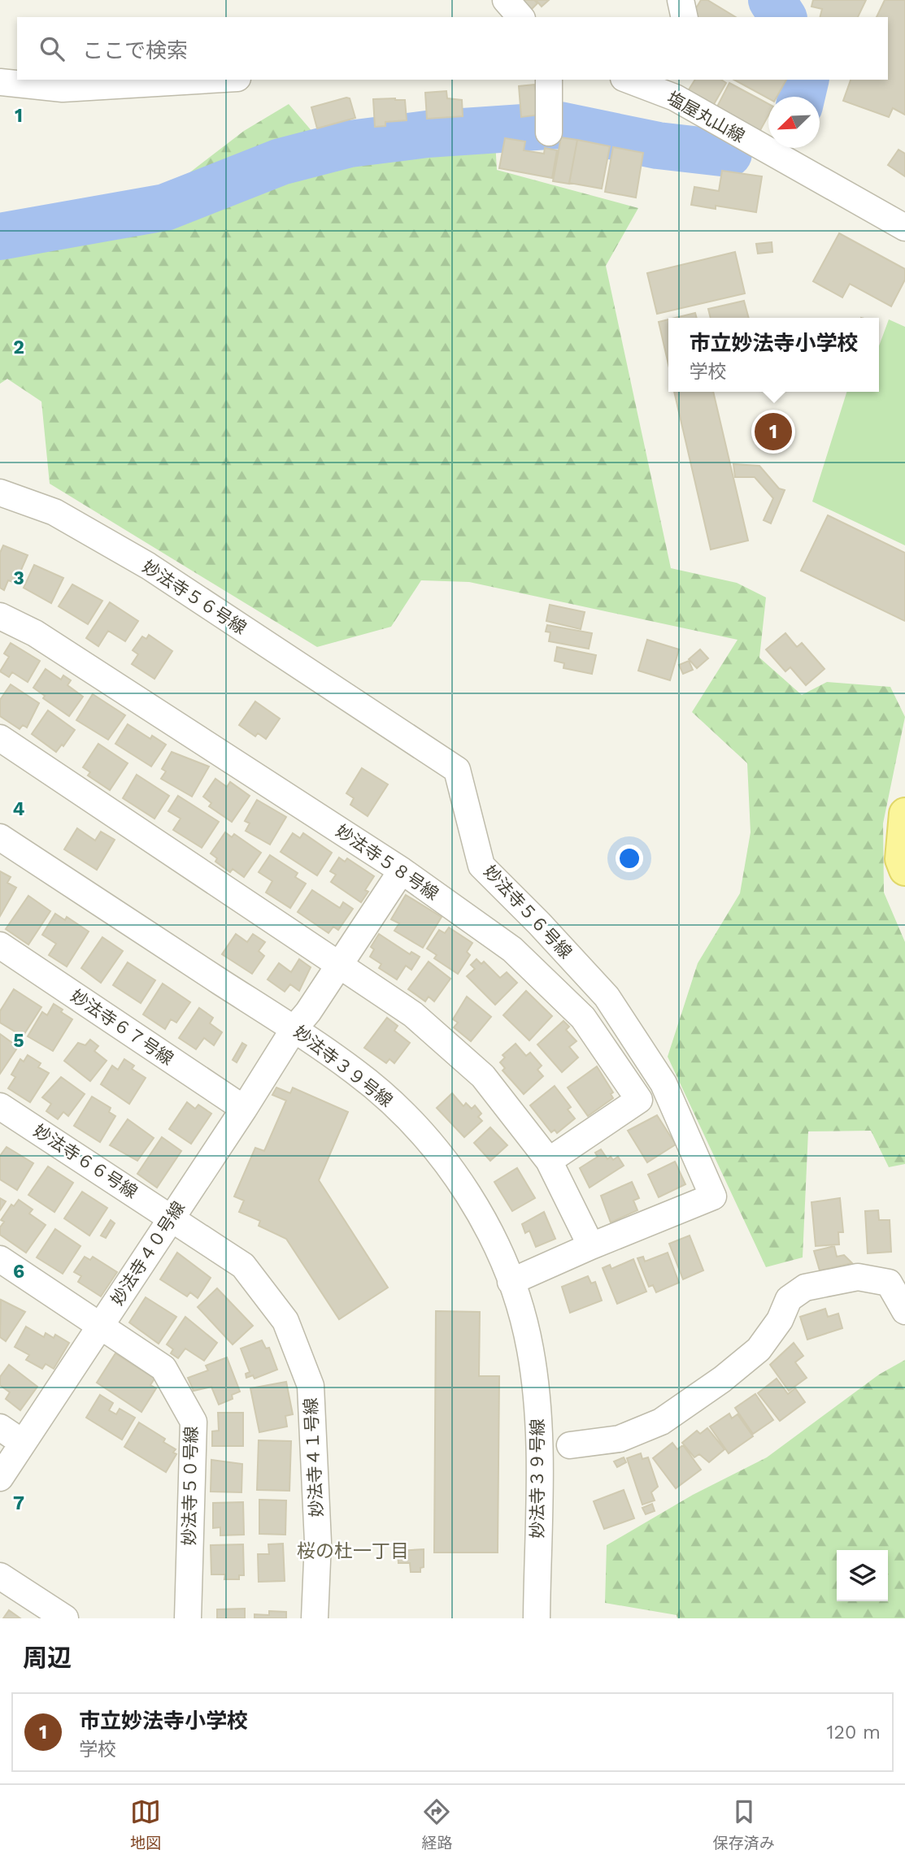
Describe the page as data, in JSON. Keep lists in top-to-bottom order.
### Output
{
  "streets": {
    "street": [
      "塩屋丸山線",
      "妙法寺５６号線",
      "妙法寺５８号線",
      "妙法寺６７号線",
      "妙法寺３９号線",
      "妙法寺６６号線",
      "妙法寺４０号線",
      "妙法寺４１号線",
      "妙法寺５０号線"
    ]
  },
  "crossings": [
    ["妙法寺５６号線", "妙法寺３９号線"],
    ["妙法寺５８号線", "妙法寺４０号線"],
    ["妙法寺６７号線", "妙法寺４０号線"],
    ["妙法寺３９号線", "妙法寺４０号線"],
    ["妙法寺６６号線", "妙法寺４０号線"],
    ["妙法寺６６号線", "妙法寺４１号線"],
    ["妙法寺４０号線", "妙法寺４１号線"],
    ["妙法寺４０号線", "妙法寺５０号線"]
  ],
  "districts": ["桜の杜一丁目"],
  "north": "bottom left",
  "page": {
    "search": "ここで検索",
    "popup": ["市立妙法寺小学校", "学校"],
    "pins": "1",
    "heading": "周辺",
    "list": [
      {
        "mark": "1",
        "name": "市立妙法寺小学校",
        "note": "学校",
        "value": "120 m"
      }
    ],
    "nav": ["地図", "経路", "保存済み"]
  },
  "grid": {
    "rows": [
      "1",
      "2",
      "3",
      "4",
      "5",
      "6",
      "7"
    ]
  }
}
